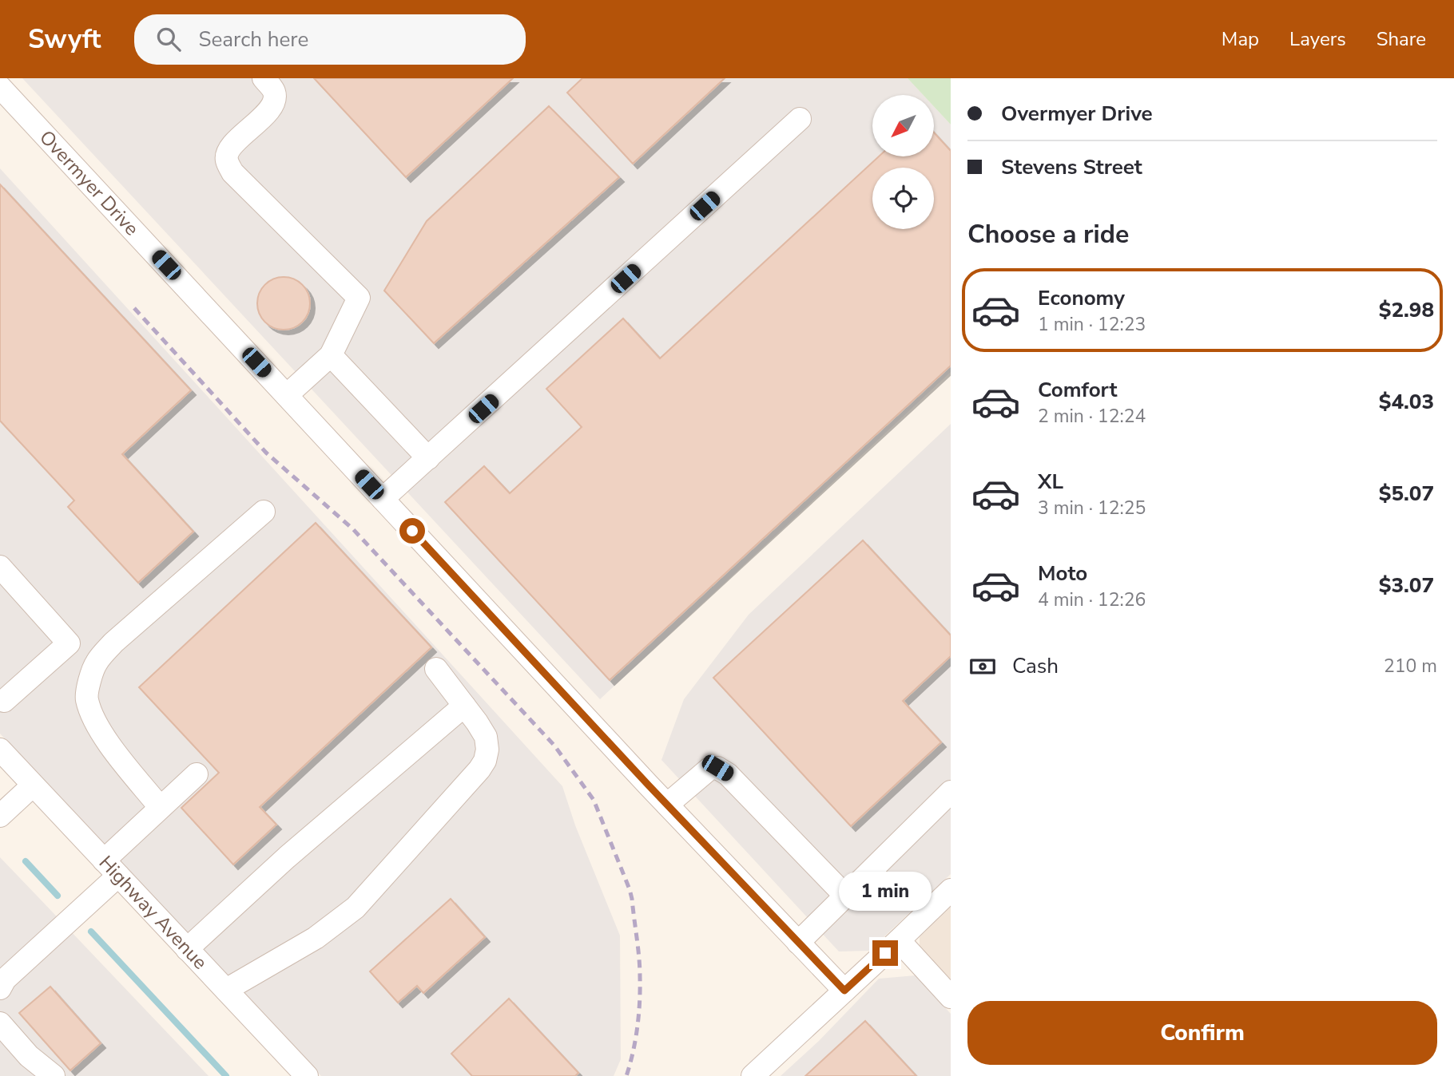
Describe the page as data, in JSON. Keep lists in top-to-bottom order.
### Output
{
  "streets": {
    "street": ["Overmyer Drive", "Highway Avenue"]
  },
  "north": "bottom left",
  "page": {
    "header": "Swyft",
    "search": "Search here",
    "nav": ["Map", "Layers", "Share"],
    "banner": ["Overmyer Drive", "Stevens Street"],
    "heading": "Choose a ride",
    "list": [
      {
        "name": "Economy",
        "note": "1 min · 12:23",
        "value": "$2.98"
      },
      {
        "name": "Comfort",
        "note": "2 min · 12:24",
        "value": "$4.03"
      },
      {
        "name": "XL",
        "note": "3 min · 12:25",
        "value": "$5.07"
      },
      {
        "name": "Moto",
        "note": "4 min · 12:26",
        "value": "$3.07"
      }
    ],
    "pay": ["Cash", "210 m"],
    "bubble": "1 min",
    "buttons": "Confirm"
  }
}
